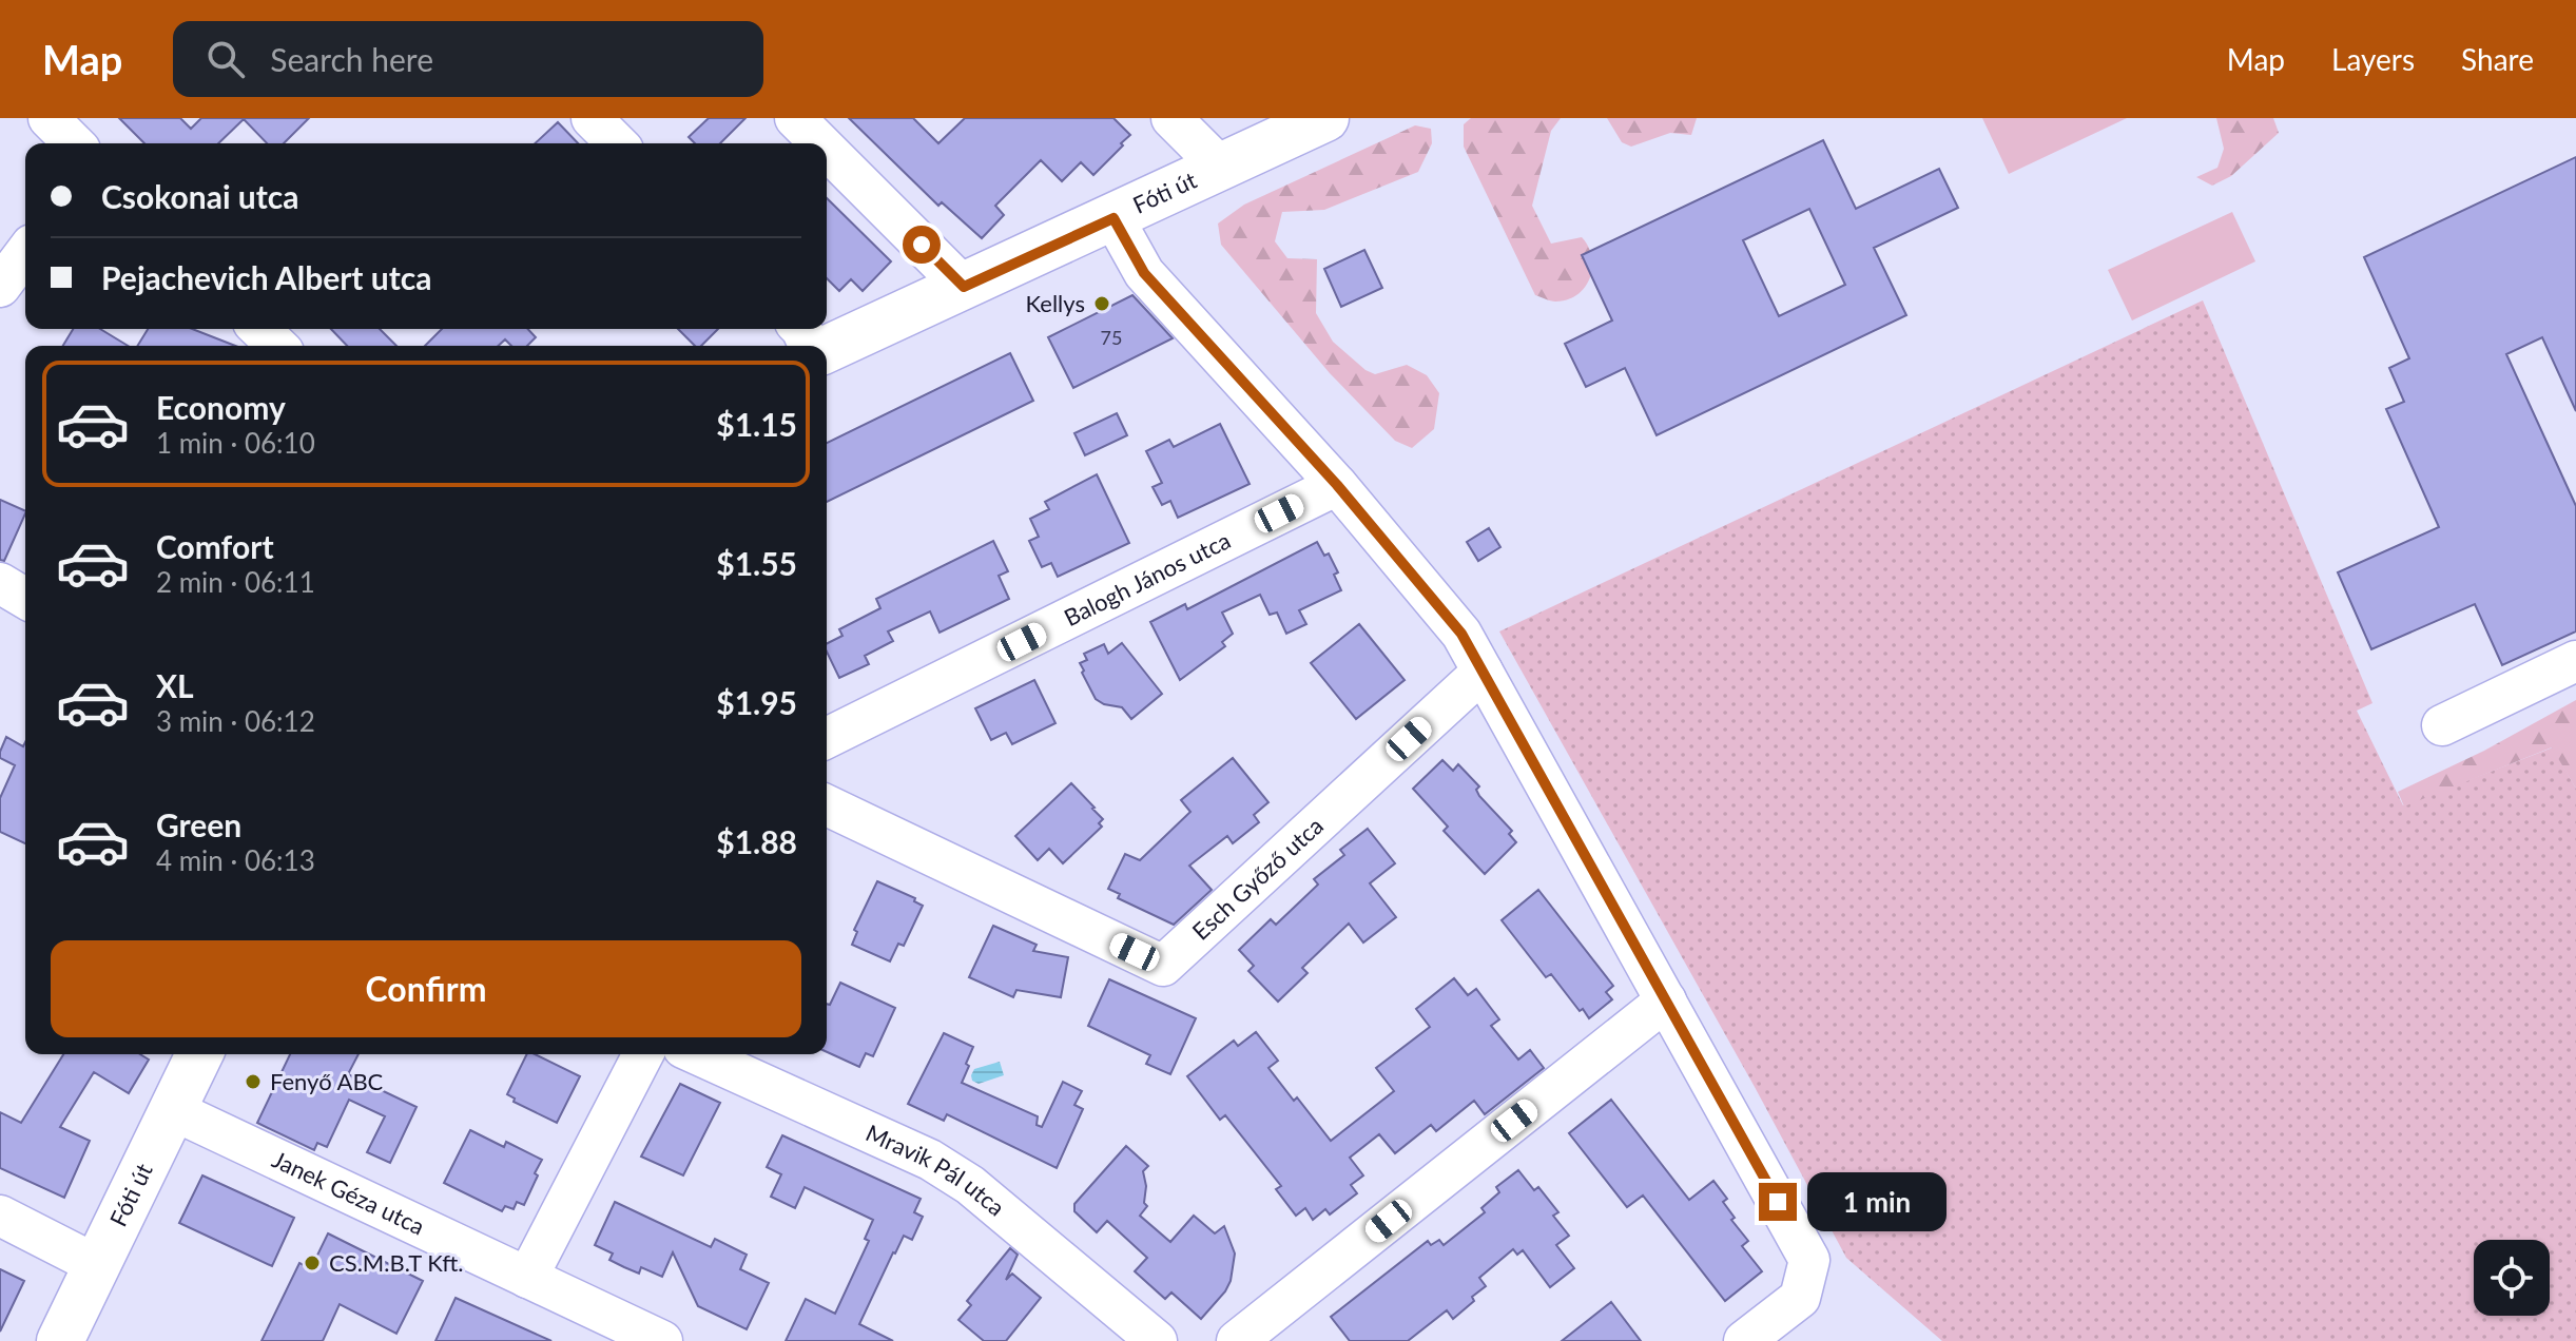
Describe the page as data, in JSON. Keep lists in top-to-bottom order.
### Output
{
  "streets": {
    "main road": ["Fóti út"],
    "street": [
      "Balogh János utca",
      "Esch Győző utca",
      "Mravik Pál utca",
      "Janek Géza utca"
    ]
  },
  "crossings": [
    ["Fóti út", "Janek Géza utca"]
  ],
  "places": ["Kellys", "Fenyő ABC", "CS.M.B.T Kft."],
  "house_numbers": ["75"],
  "page": {
    "header": "Map",
    "search": "Search here",
    "nav": ["Map", "Layers", "Share"],
    "banner": ["Csokonai utca", "Pejachevich Albert utca"],
    "list": [
      {
        "name": "Economy",
        "note": "1 min · 06:10",
        "value": "$1.15"
      },
      {
        "name": "Comfort",
        "note": "2 min · 06:11",
        "value": "$1.55"
      },
      {
        "name": "XL",
        "note": "3 min · 06:12",
        "value": "$1.95"
      },
      {
        "name": "Green",
        "note": "4 min · 06:13",
        "value": "$1.88"
      }
    ],
    "buttons": "Confirm",
    "bubble": "1 min"
  }
}
